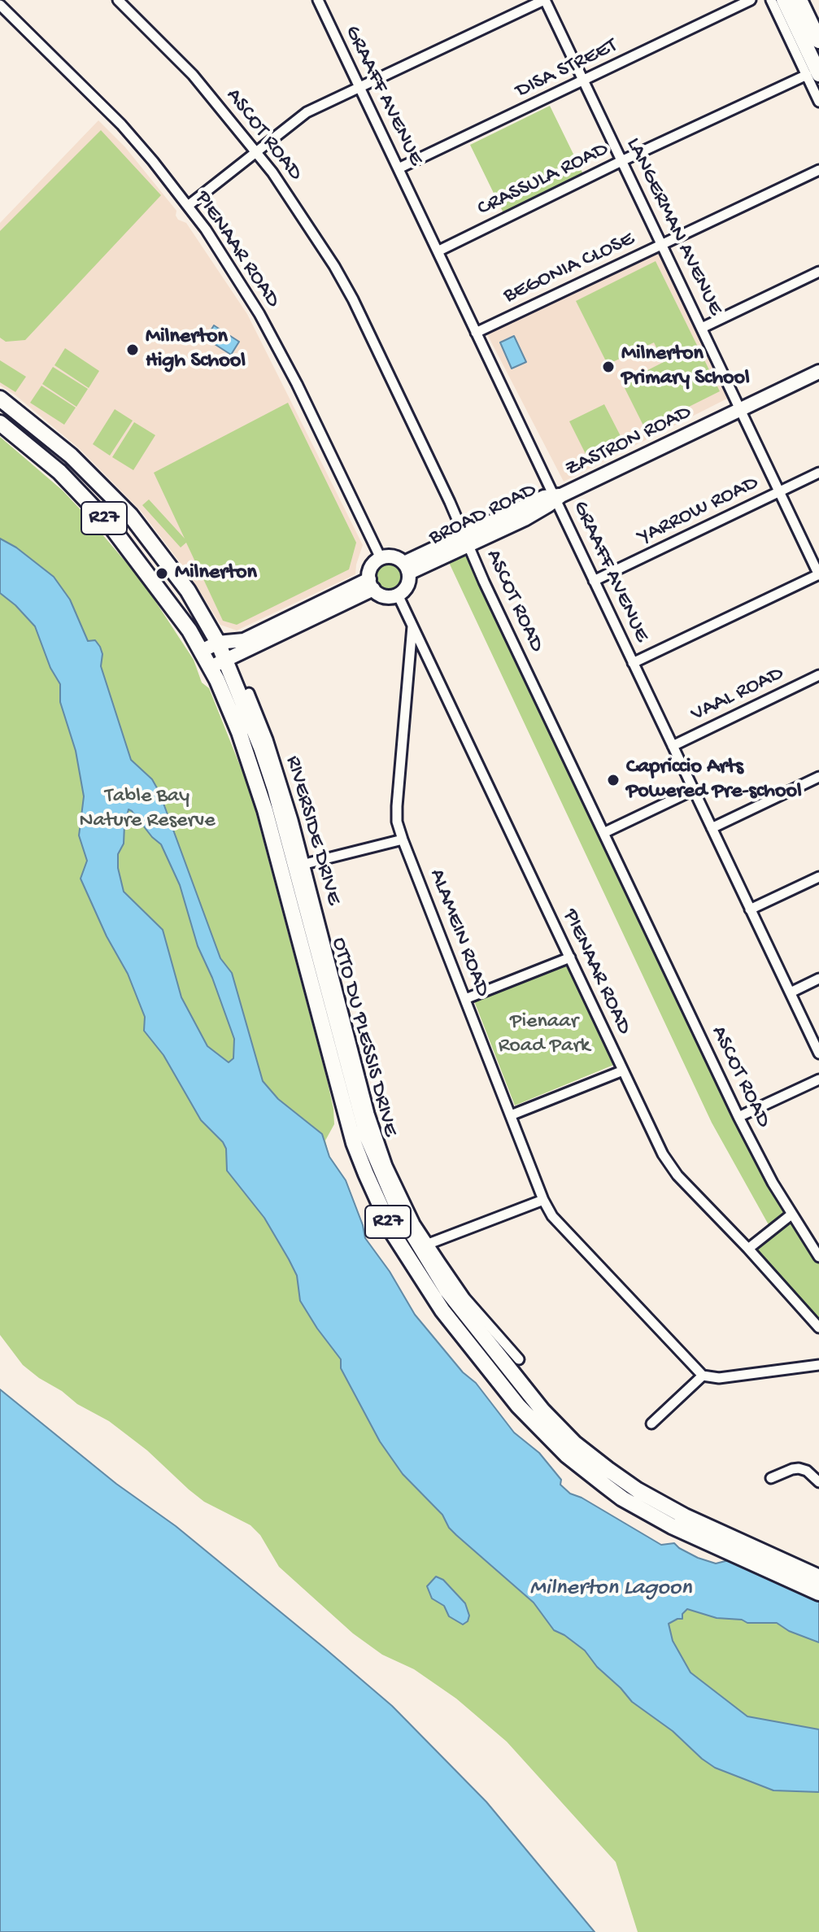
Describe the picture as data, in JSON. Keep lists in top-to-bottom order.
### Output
{
  "streets": {
    "main road": ["R27", "OTTO DU PLESSIS DRIVE"],
    "street": [
      "DISA STREET",
      "GRAAFF AVENUE",
      "ASCOT ROAD",
      "CRASSULA ROAD",
      "LANGERMAN AVENUE",
      "PIENAAR ROAD",
      "BEGONIA CLOSE",
      "ZASTRON ROAD",
      "YARROW ROAD",
      "BROAD ROAD",
      "VAAL ROAD",
      "RIVERSIDE DRIVE",
      "ALAMEIN ROAD"
    ]
  },
  "crossings": [
    ["DISA STREET", "GRAAFF AVENUE"],
    ["DISA STREET", "LANGERMAN AVENUE"],
    ["GRAAFF AVENUE", "CRASSULA ROAD"],
    ["GRAAFF AVENUE", "BEGONIA CLOSE"],
    ["GRAAFF AVENUE", "ZASTRON ROAD"],
    ["GRAAFF AVENUE", "YARROW ROAD"],
    ["GRAAFF AVENUE", "BROAD ROAD"],
    ["GRAAFF AVENUE", "VAAL ROAD"],
    ["ASCOT ROAD", "BROAD ROAD"],
    ["CRASSULA ROAD", "LANGERMAN AVENUE"],
    ["LANGERMAN AVENUE", "BEGONIA CLOSE"],
    ["LANGERMAN AVENUE", "ZASTRON ROAD"],
    ["LANGERMAN AVENUE", "YARROW ROAD"],
    ["PIENAAR ROAD", "BROAD ROAD"],
    ["PIENAAR ROAD", "ALAMEIN ROAD"],
    ["ZASTRON ROAD", "BROAD ROAD"]
  ],
  "water": ["Milnerton Lagoon"],
  "parks": ["Table Bay Nature Reserve", "Pienaar Road Park"],
  "places": [
    "Milnerton High School",
    "Milnerton Primary School",
    "Milnerton",
    "Capriccio Arts Powered Pre-school"
  ]
}
